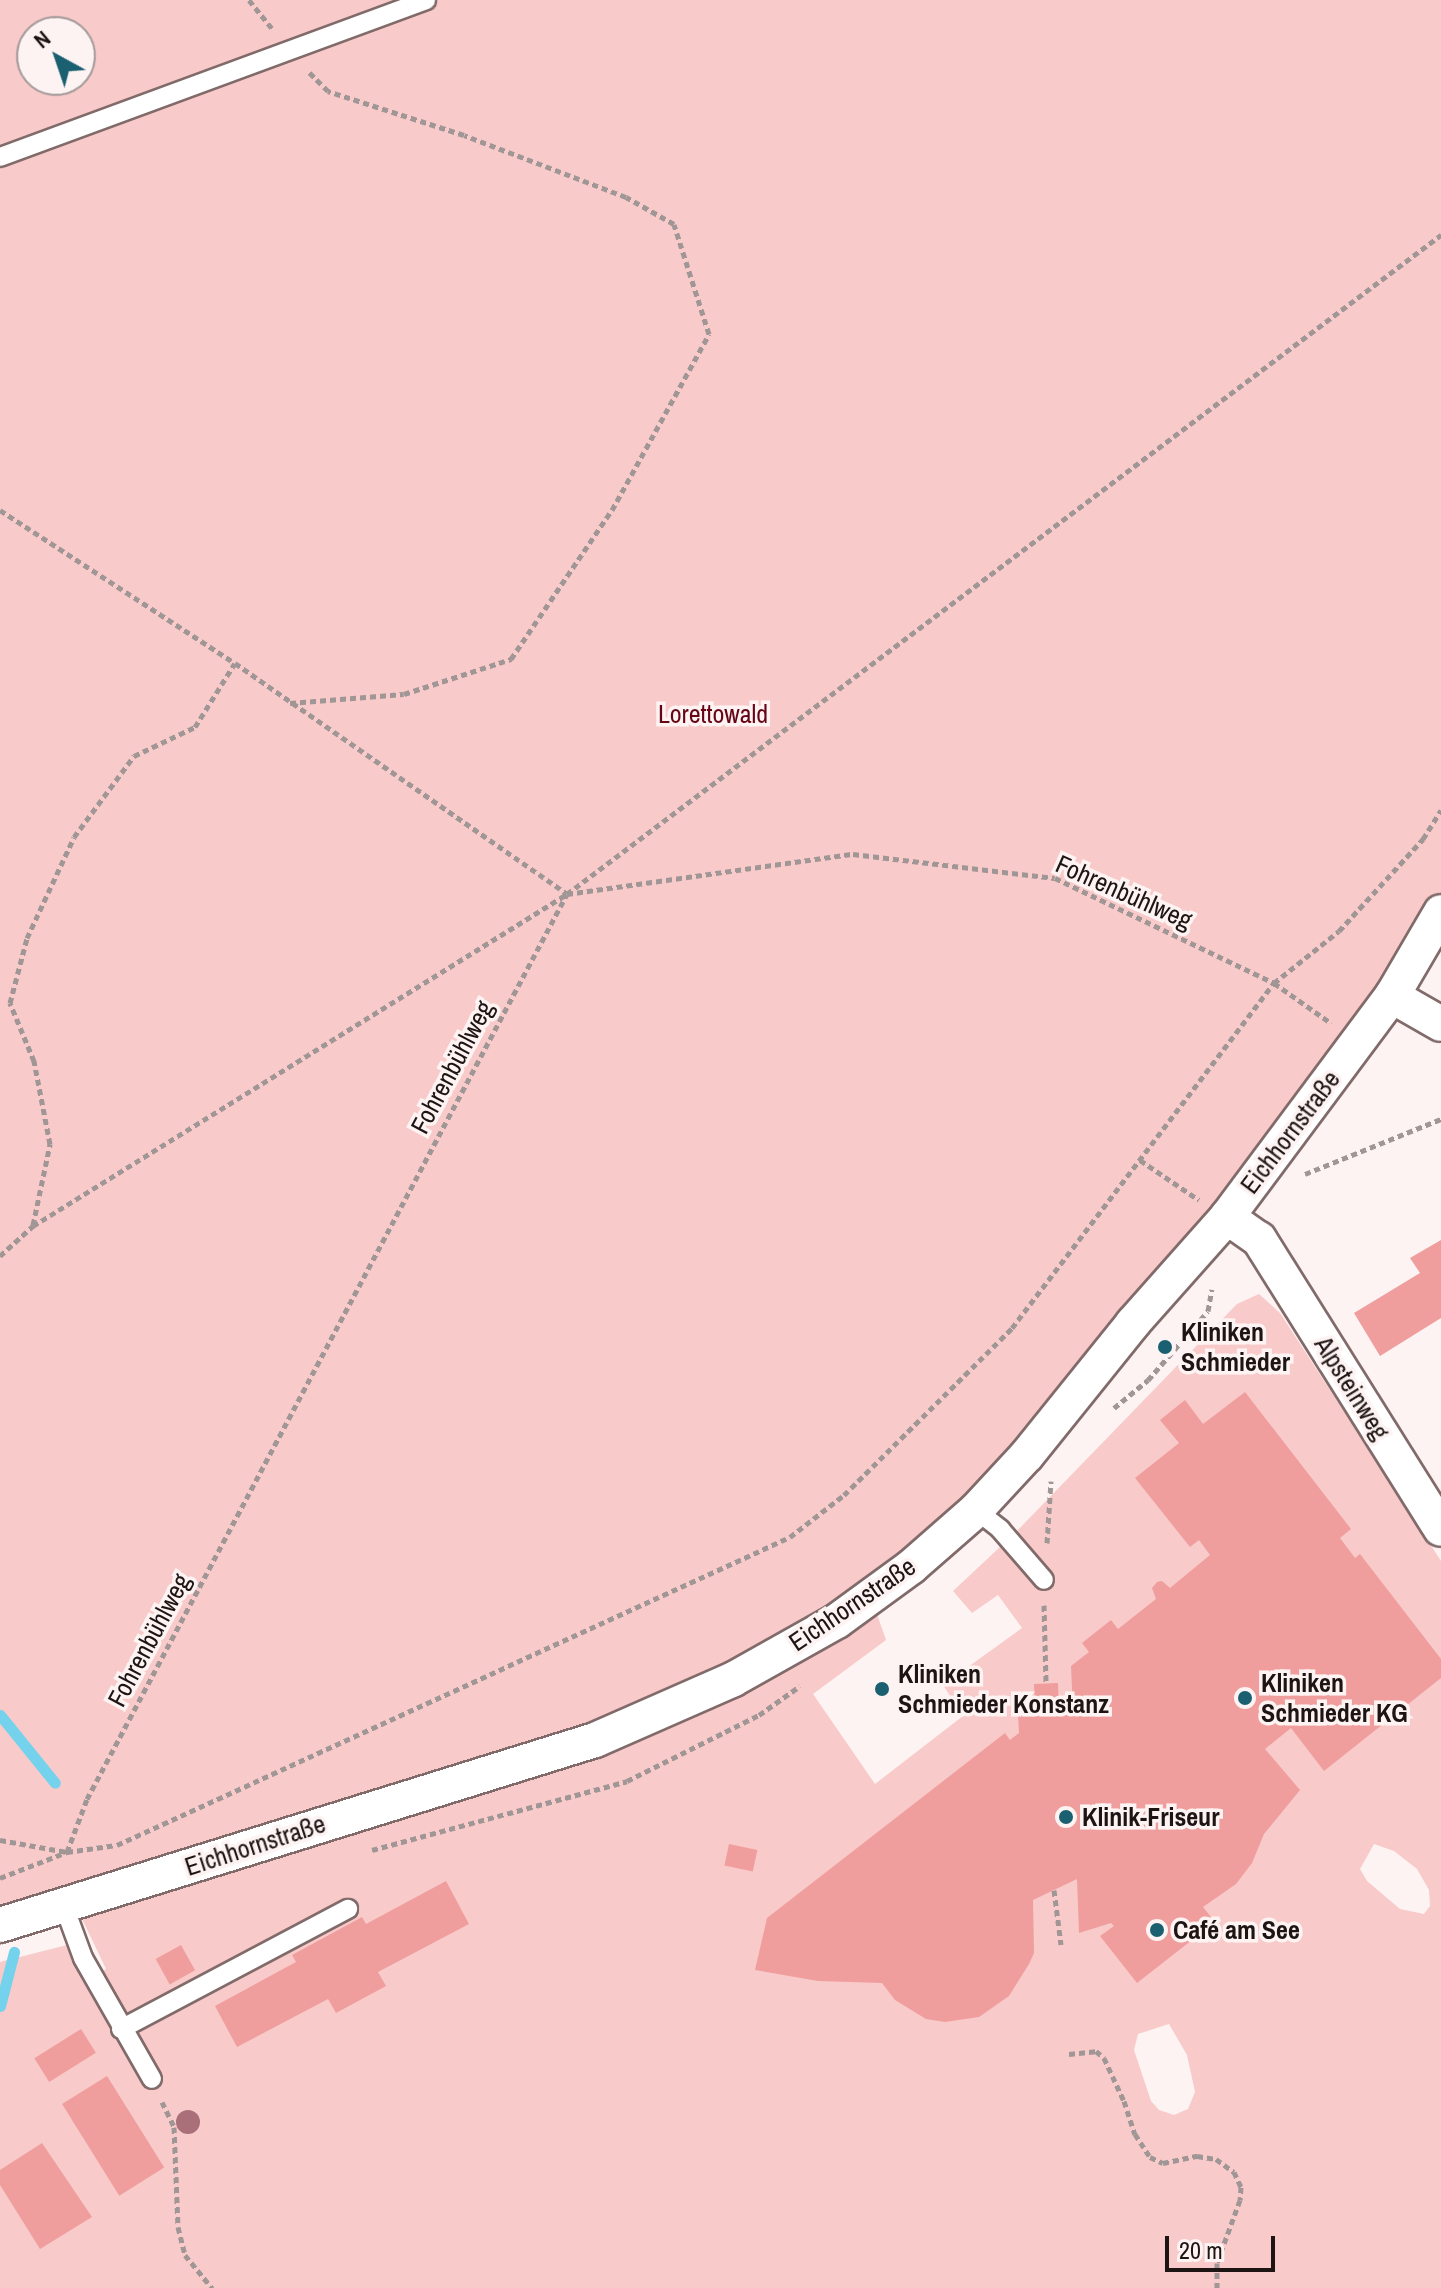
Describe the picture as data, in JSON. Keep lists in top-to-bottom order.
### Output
{
  "streets": {
    "street": ["Eichhornstraße", "Alpsteinweg"],
    "path": ["Fohrenbühlweg"]
  },
  "crossings": [
    ["Fohrenbühlweg", "Eichhornstraße"],
    ["Eichhornstraße", "Alpsteinweg"]
  ],
  "parks": ["Lorettowald"],
  "places": [
    "Kliniken Schmieder",
    "Kliniken Schmieder Konstanz",
    "Kliniken Schmieder KG",
    "Klinik-Friseur",
    "Café am See"
  ],
  "scale_bar": "20 m",
  "north": "top left"
}
